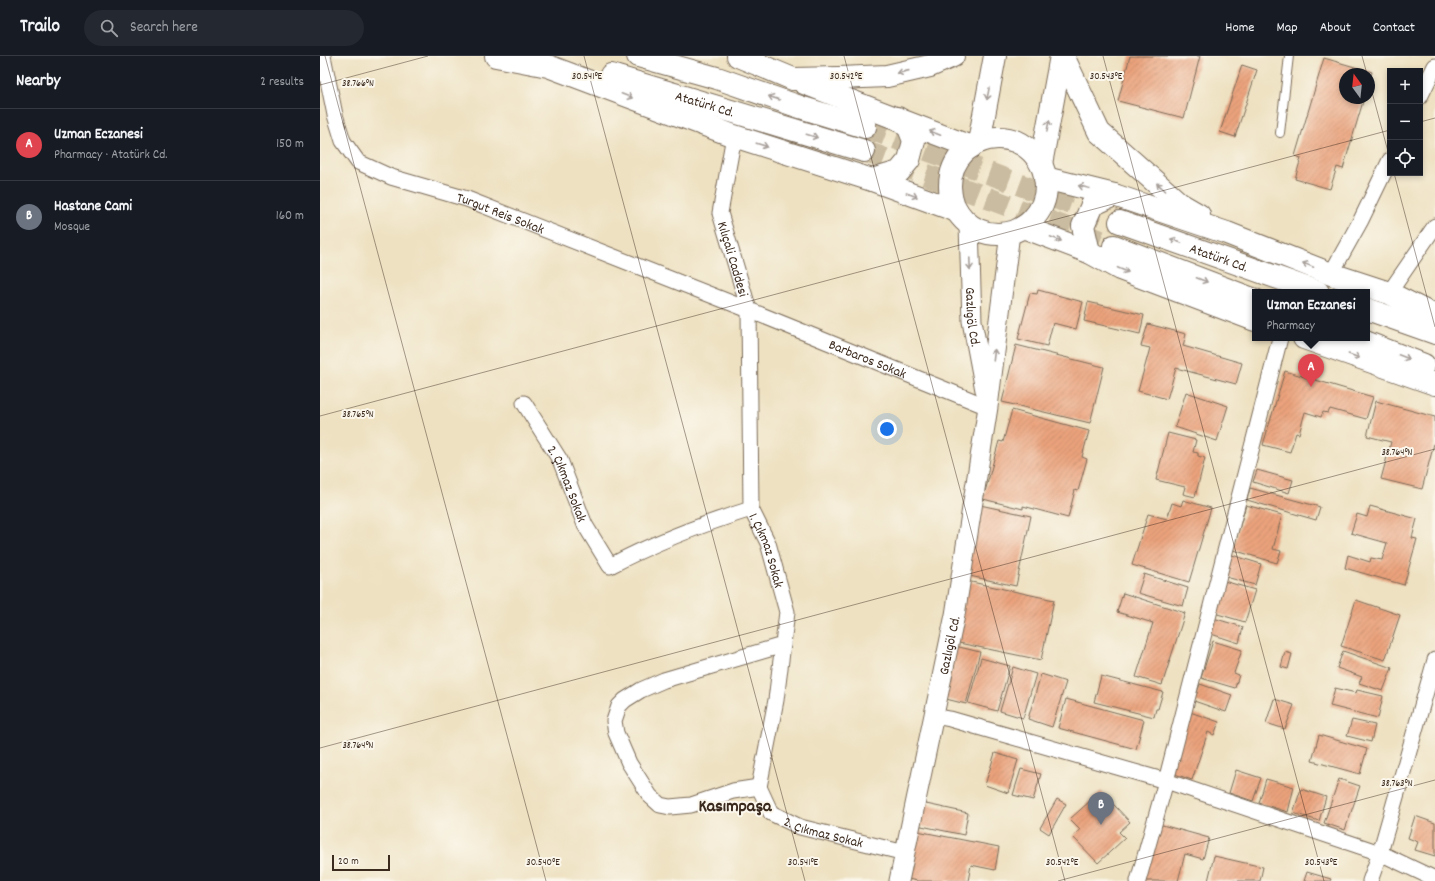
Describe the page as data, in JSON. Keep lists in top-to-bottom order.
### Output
{
  "streets": {
    "main road": ["Atatürk Cd."],
    "street": [
      "Turgut Reis Sokak",
      "Kılıçali Caddesi",
      "Gazlıgöl Cd.",
      "Barbaros Sokak",
      "2. Çıkmaz Sokak",
      "1. Çıkmaz Sokak"
    ]
  },
  "crossings": [
    ["Turgut Reis Sokak", "Kılıçali Caddesi"],
    ["Turgut Reis Sokak", "Barbaros Sokak"],
    ["Turgut Reis Sokak", "1. Çıkmaz Sokak"],
    ["Kılıçali Caddesi", "Barbaros Sokak"],
    ["Kılıçali Caddesi", "1. Çıkmaz Sokak"],
    ["Gazlıgöl Cd.", "Barbaros Sokak"],
    ["Gazlıgöl Cd.", "2. Çıkmaz Sokak"],
    ["Barbaros Sokak", "1. Çıkmaz Sokak"],
    ["2. Çıkmaz Sokak", "1. Çıkmaz Sokak"]
  ],
  "districts": ["Kasımpaşa"],
  "scale_bar": "20 m",
  "north": "top",
  "page": {
    "header": "Trailo",
    "search": "Search here",
    "nav": [
      "Home",
      "Map",
      "About",
      "Contact"
    ],
    "heading": ["Nearby", "2 results"],
    "map_buttons": ["+", "−"],
    "list": [
      {
        "mark": "A",
        "name": "Uzman Eczanesi",
        "note": "Pharmacy · Atatürk Cd.",
        "value": "150 m"
      },
      {
        "mark": "B",
        "name": "Hastane Cami",
        "note": "Mosque",
        "value": "160 m"
      }
    ],
    "popup": ["Uzman Eczanesi", "Pharmacy"],
    "pins": ["A", "B"],
    "scale": "20 m"
  },
  "coordinates": [
    "30.541°E",
    "30.542°E",
    "30.543°E",
    "38.766°N",
    "38.765°N",
    "38.764°N",
    "38.763°N",
    "30.540°E"
  ]
}
